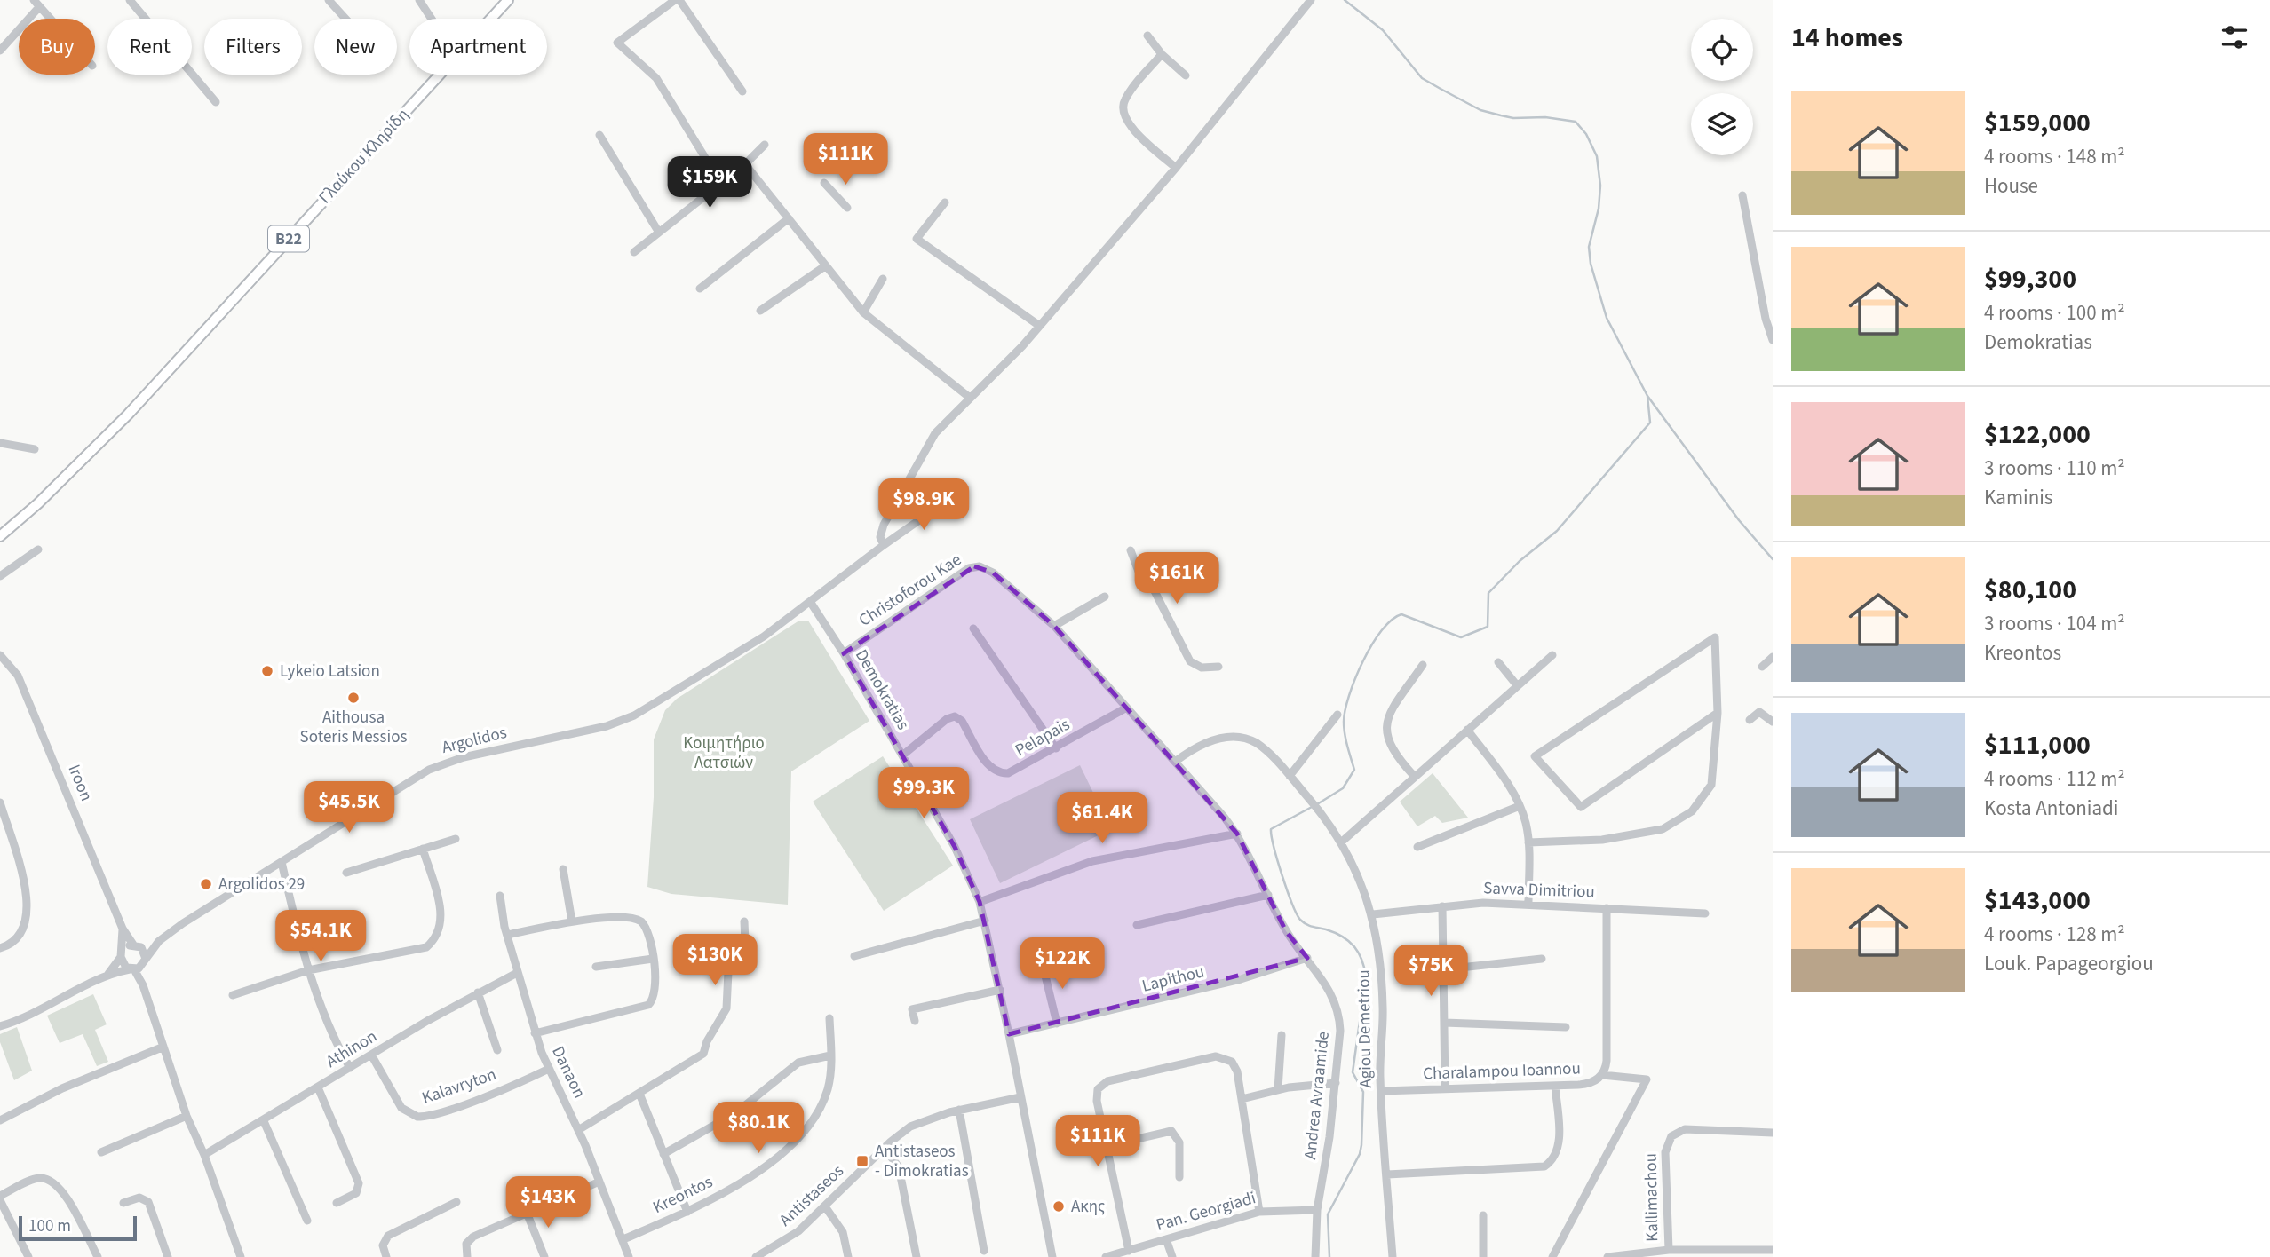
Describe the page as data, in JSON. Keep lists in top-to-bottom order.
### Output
{
  "streets": {
    "main road": ["Γλαύκου Κληρίδη", "B22"],
    "street": [
      "Christoforou Kae",
      "Demokratias",
      "Pelapais",
      "Argolidos",
      "Iroon",
      "Savva Dimitriou",
      "Lapithou",
      "Agiou Demetriou",
      "Athinon",
      "Charalampou Ioannou",
      "Danaon",
      "Kalavryton",
      "Andrea Avraamide",
      "Kreontos",
      "Antistaseos",
      "Kallimachou",
      "Pan. Georgiadi"
    ]
  },
  "crossings": [
    ["Christoforou Kae", "Demokratias"],
    ["Christoforou Kae", "Pelapais"],
    ["Christoforou Kae", "Andrea Avraamide"],
    ["Demokratias", "Pelapais"],
    ["Demokratias", "Argolidos"],
    ["Demokratias", "Lapithou"],
    ["Demokratias", "Antistaseos"],
    ["Pelapais", "Andrea Avraamide"],
    ["Argolidos", "Iroon"],
    ["Savva Dimitriou", "Agiou Demetriou"],
    ["Savva Dimitriou", "Charalampou Ioannou"],
    ["Lapithou", "Andrea Avraamide"],
    ["Agiou Demetriou", "Charalampou Ioannou"],
    ["Agiou Demetriou", "Andrea Avraamide"],
    ["Athinon", "Danaon"],
    ["Athinon", "Kalavryton"],
    ["Danaon", "Kalavryton"],
    ["Danaon", "Kreontos"],
    ["Andrea Avraamide", "Pan. Georgiadi"]
  ],
  "parks": ["Κοιμητήριο Λατσιών"],
  "places": {
    "other": [
      "Lykeio Latsion",
      "Aithousa Soteris Messios",
      "Argolidos 29",
      "Ακης"
    ],
    "transit": ["Antistaseos - Dimokratias"]
  },
  "scale_bar": "100 m",
  "page": {
    "heading": "14 homes",
    "chip": [
      "Buy",
      "Rent",
      "Filters",
      "New",
      "Apartment"
    ],
    "list": [
      {
        "name": "$159,000",
        "note": "4 rooms · 148 m² · House"
      },
      {
        "name": "$99,300",
        "note": "4 rooms · 100 m² · Demokratias"
      },
      {
        "name": "$122,000",
        "note": "3 rooms · 110 m² · Kaminis"
      },
      {
        "name": "$80,100",
        "note": "3 rooms · 104 m² · Kreontos"
      },
      {
        "name": "$111,000",
        "note": "4 rooms · 112 m² · Kosta Antoniadi"
      },
      {
        "name": "$143,000",
        "note": "4 rooms · 128 m² · Louk. Papageorgiou"
      }
    ],
    "price": [
      "$111K",
      "$159K",
      "$98.9K",
      "$161K",
      "$99.3K",
      "$45.5K",
      "$61.4K",
      "$54.1K",
      "$130K",
      "$122K",
      "$75K",
      "$80.1K",
      "$111K",
      "$143K"
    ],
    "scale": "100 m"
  }
}
